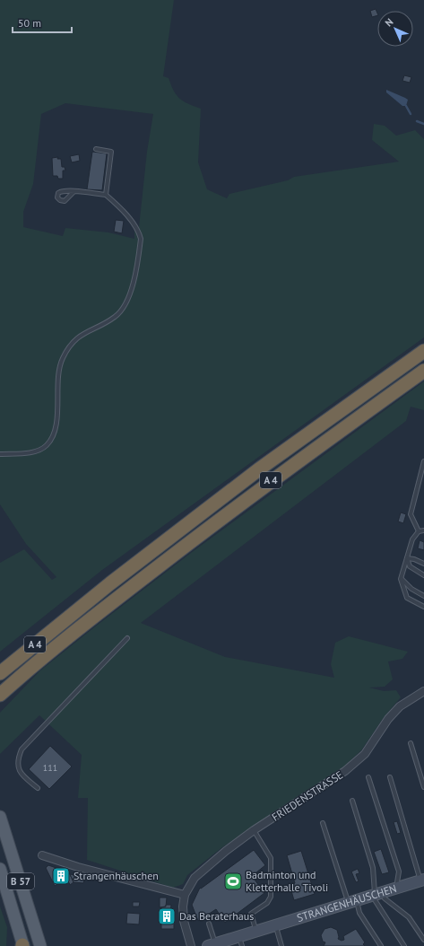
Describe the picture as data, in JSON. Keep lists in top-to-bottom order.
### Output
{
  "streets": {
    "highway": ["A 4"],
    "main road": ["B 57"],
    "street": ["FRIEDENSTRASSE", "STRANGENHÄUSCHEN"]
  },
  "places": {
    "building": ["Strangenhäuschen", "Das Beraterhaus"],
    "sports": ["Badminton und Kletterhalle Tivoli"]
  },
  "house_numbers": ["111"],
  "scale_bar": "50 m",
  "north": "top left"
}
